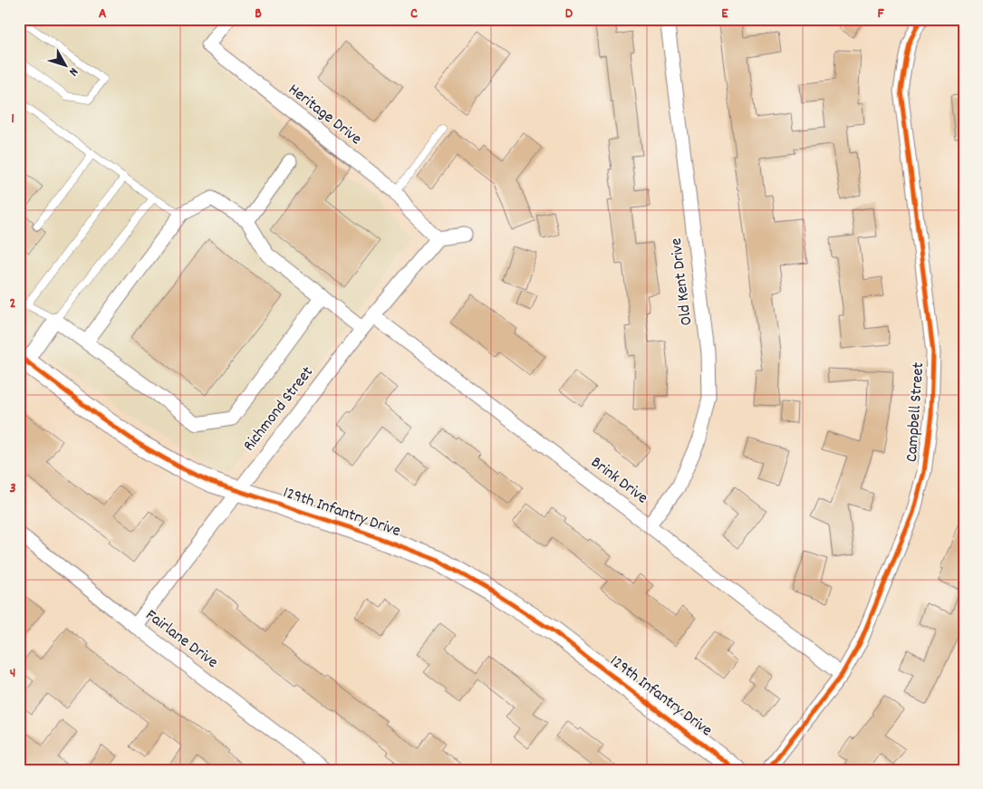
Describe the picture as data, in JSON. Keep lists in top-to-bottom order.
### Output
{
  "streets": {
    "street": [
      "Heritage Drive",
      "Old Kent Drive",
      "Richmond Street",
      "Campbell Street",
      "Brink Drive",
      "129th Infantry Drive",
      "Fairlane Drive"
    ]
  },
  "crossings": [
    ["Heritage Drive", "Richmond Street"],
    ["Old Kent Drive", "Brink Drive"],
    ["Richmond Street", "Brink Drive"],
    ["Richmond Street", "129th Infantry Drive"],
    ["Richmond Street", "Fairlane Drive"],
    ["Campbell Street", "Brink Drive"]
  ],
  "north": "bottom right",
  "grid": {
    "columns": [
      "A",
      "B",
      "C",
      "D",
      "E",
      "F"
    ],
    "rows": [
      "1",
      "2",
      "3",
      "4"
    ]
  }
}
